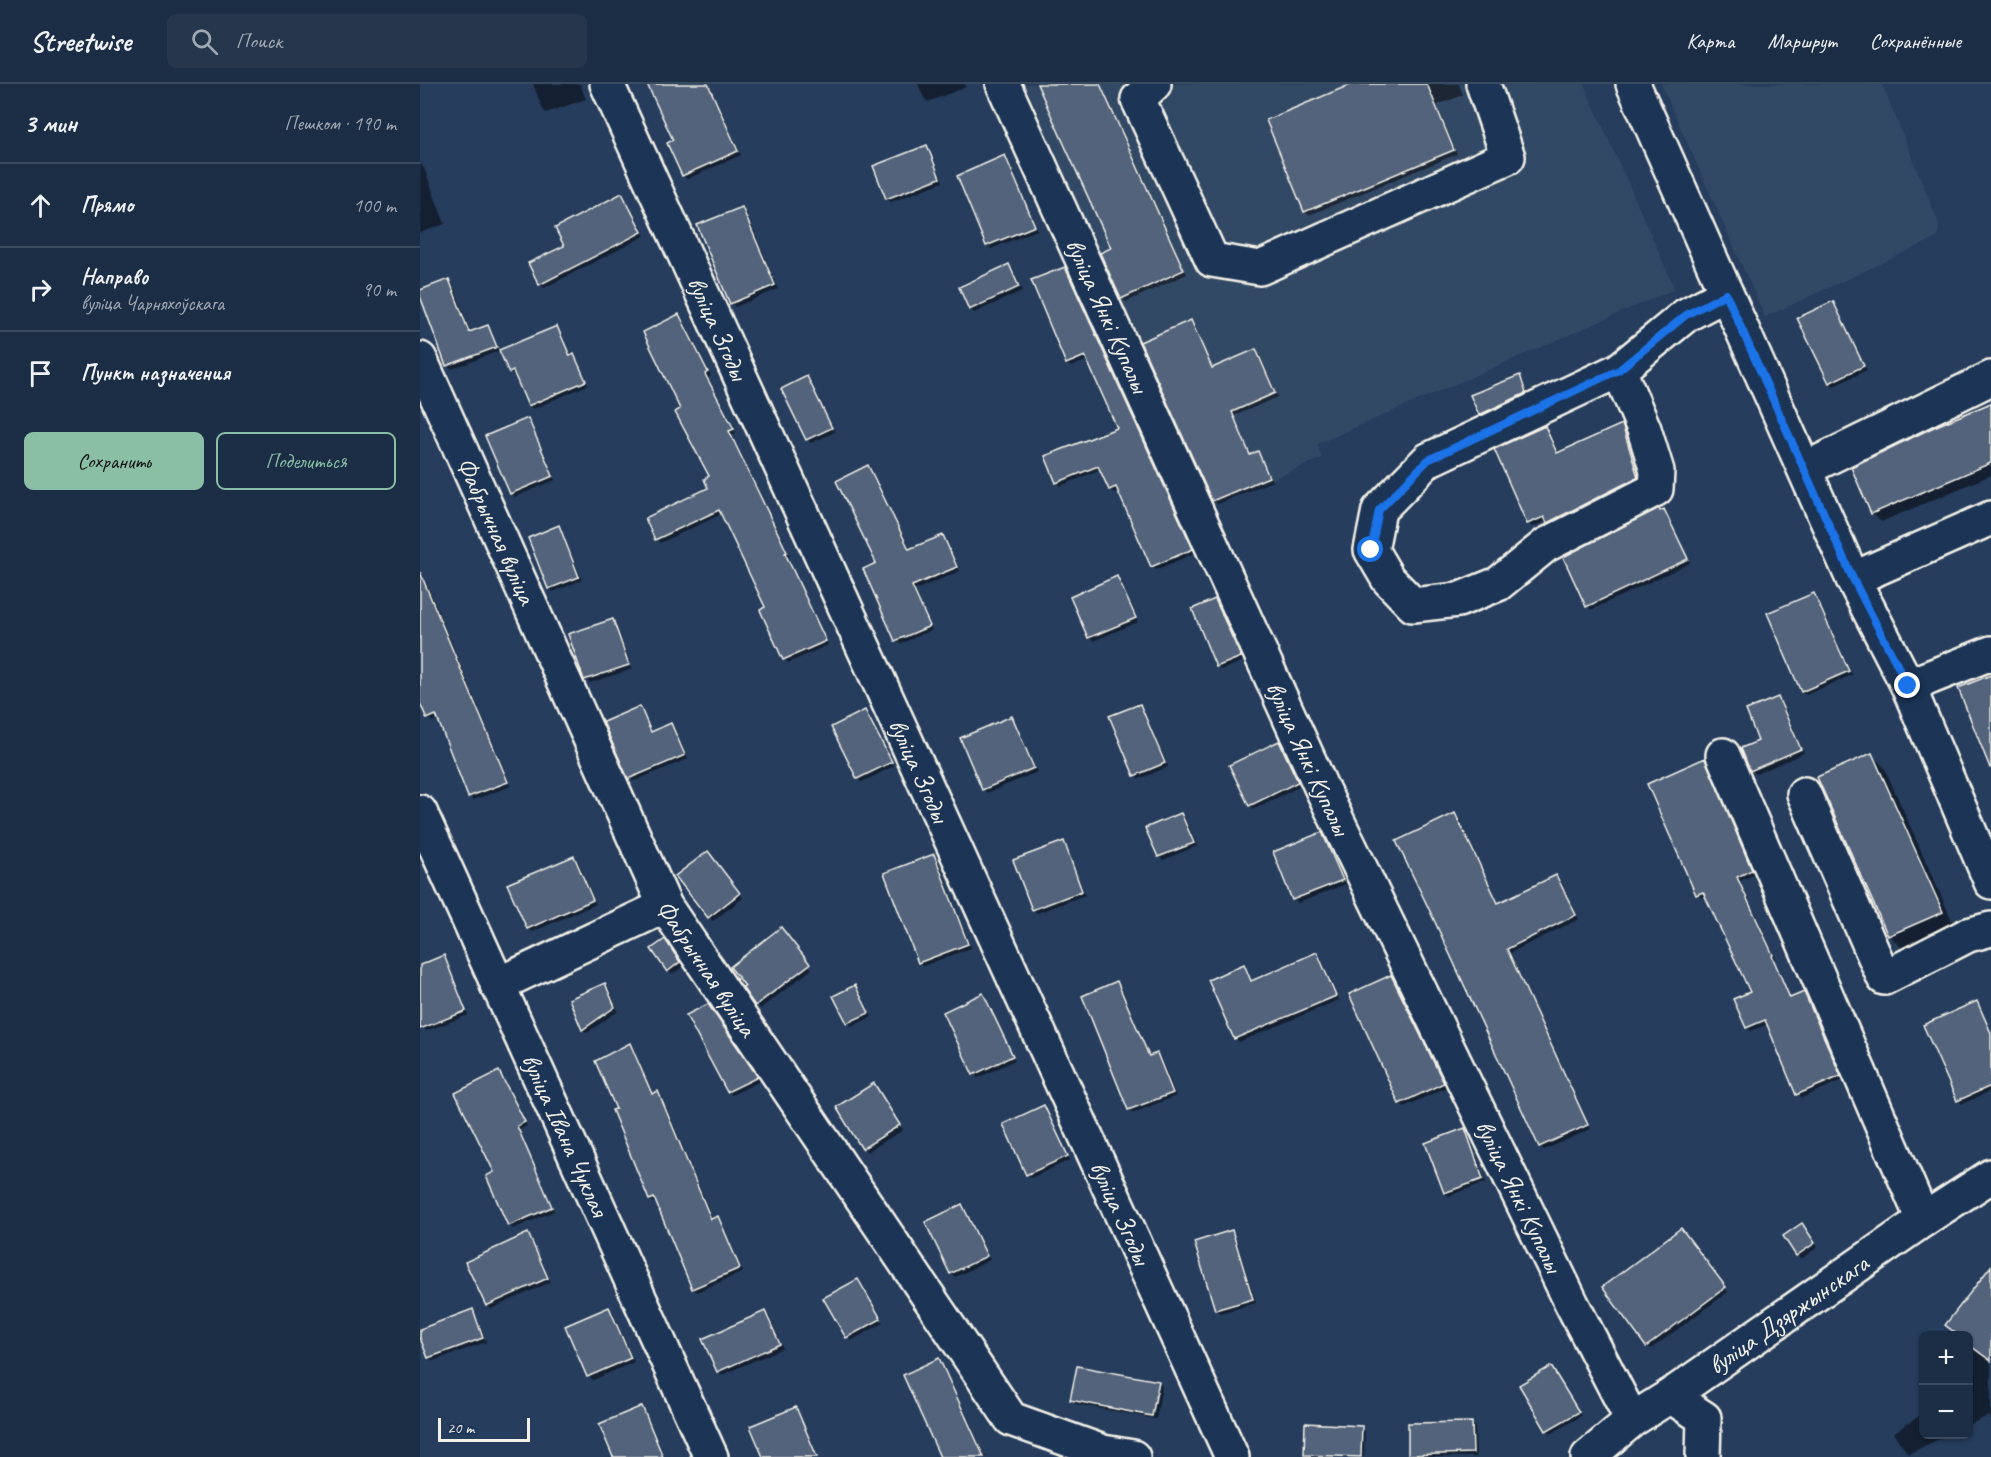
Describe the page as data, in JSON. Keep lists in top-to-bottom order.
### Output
{
  "streets": {
    "street": [
      "вуліца Янкі Купалы",
      "вуліца Згоды",
      "Фабрычная вуліца",
      "вуліца Івана Чуклая",
      "вуліца Дзяржынскага"
    ]
  },
  "crossings": [
    ["вуліца Янкі Купалы", "вуліца Дзяржынскага"]
  ],
  "scale_bar": "20 m",
  "page": {
    "header": "Streetwise",
    "search": "Поиск",
    "nav": ["Карта", "Маршрут", "Сохранённые"],
    "heading": ["3 мин", "Пешком · 190 m"],
    "list": [
      ["Прямо", "100 m"],
      ["Направо", "вуліца Чарняхоўскага", "90 m"],
      "Пункт назначения"
    ],
    "buttons": ["Сохранить", "Поделиться"],
    "map_buttons": ["+", "−"],
    "scale": "20 m"
  }
}
